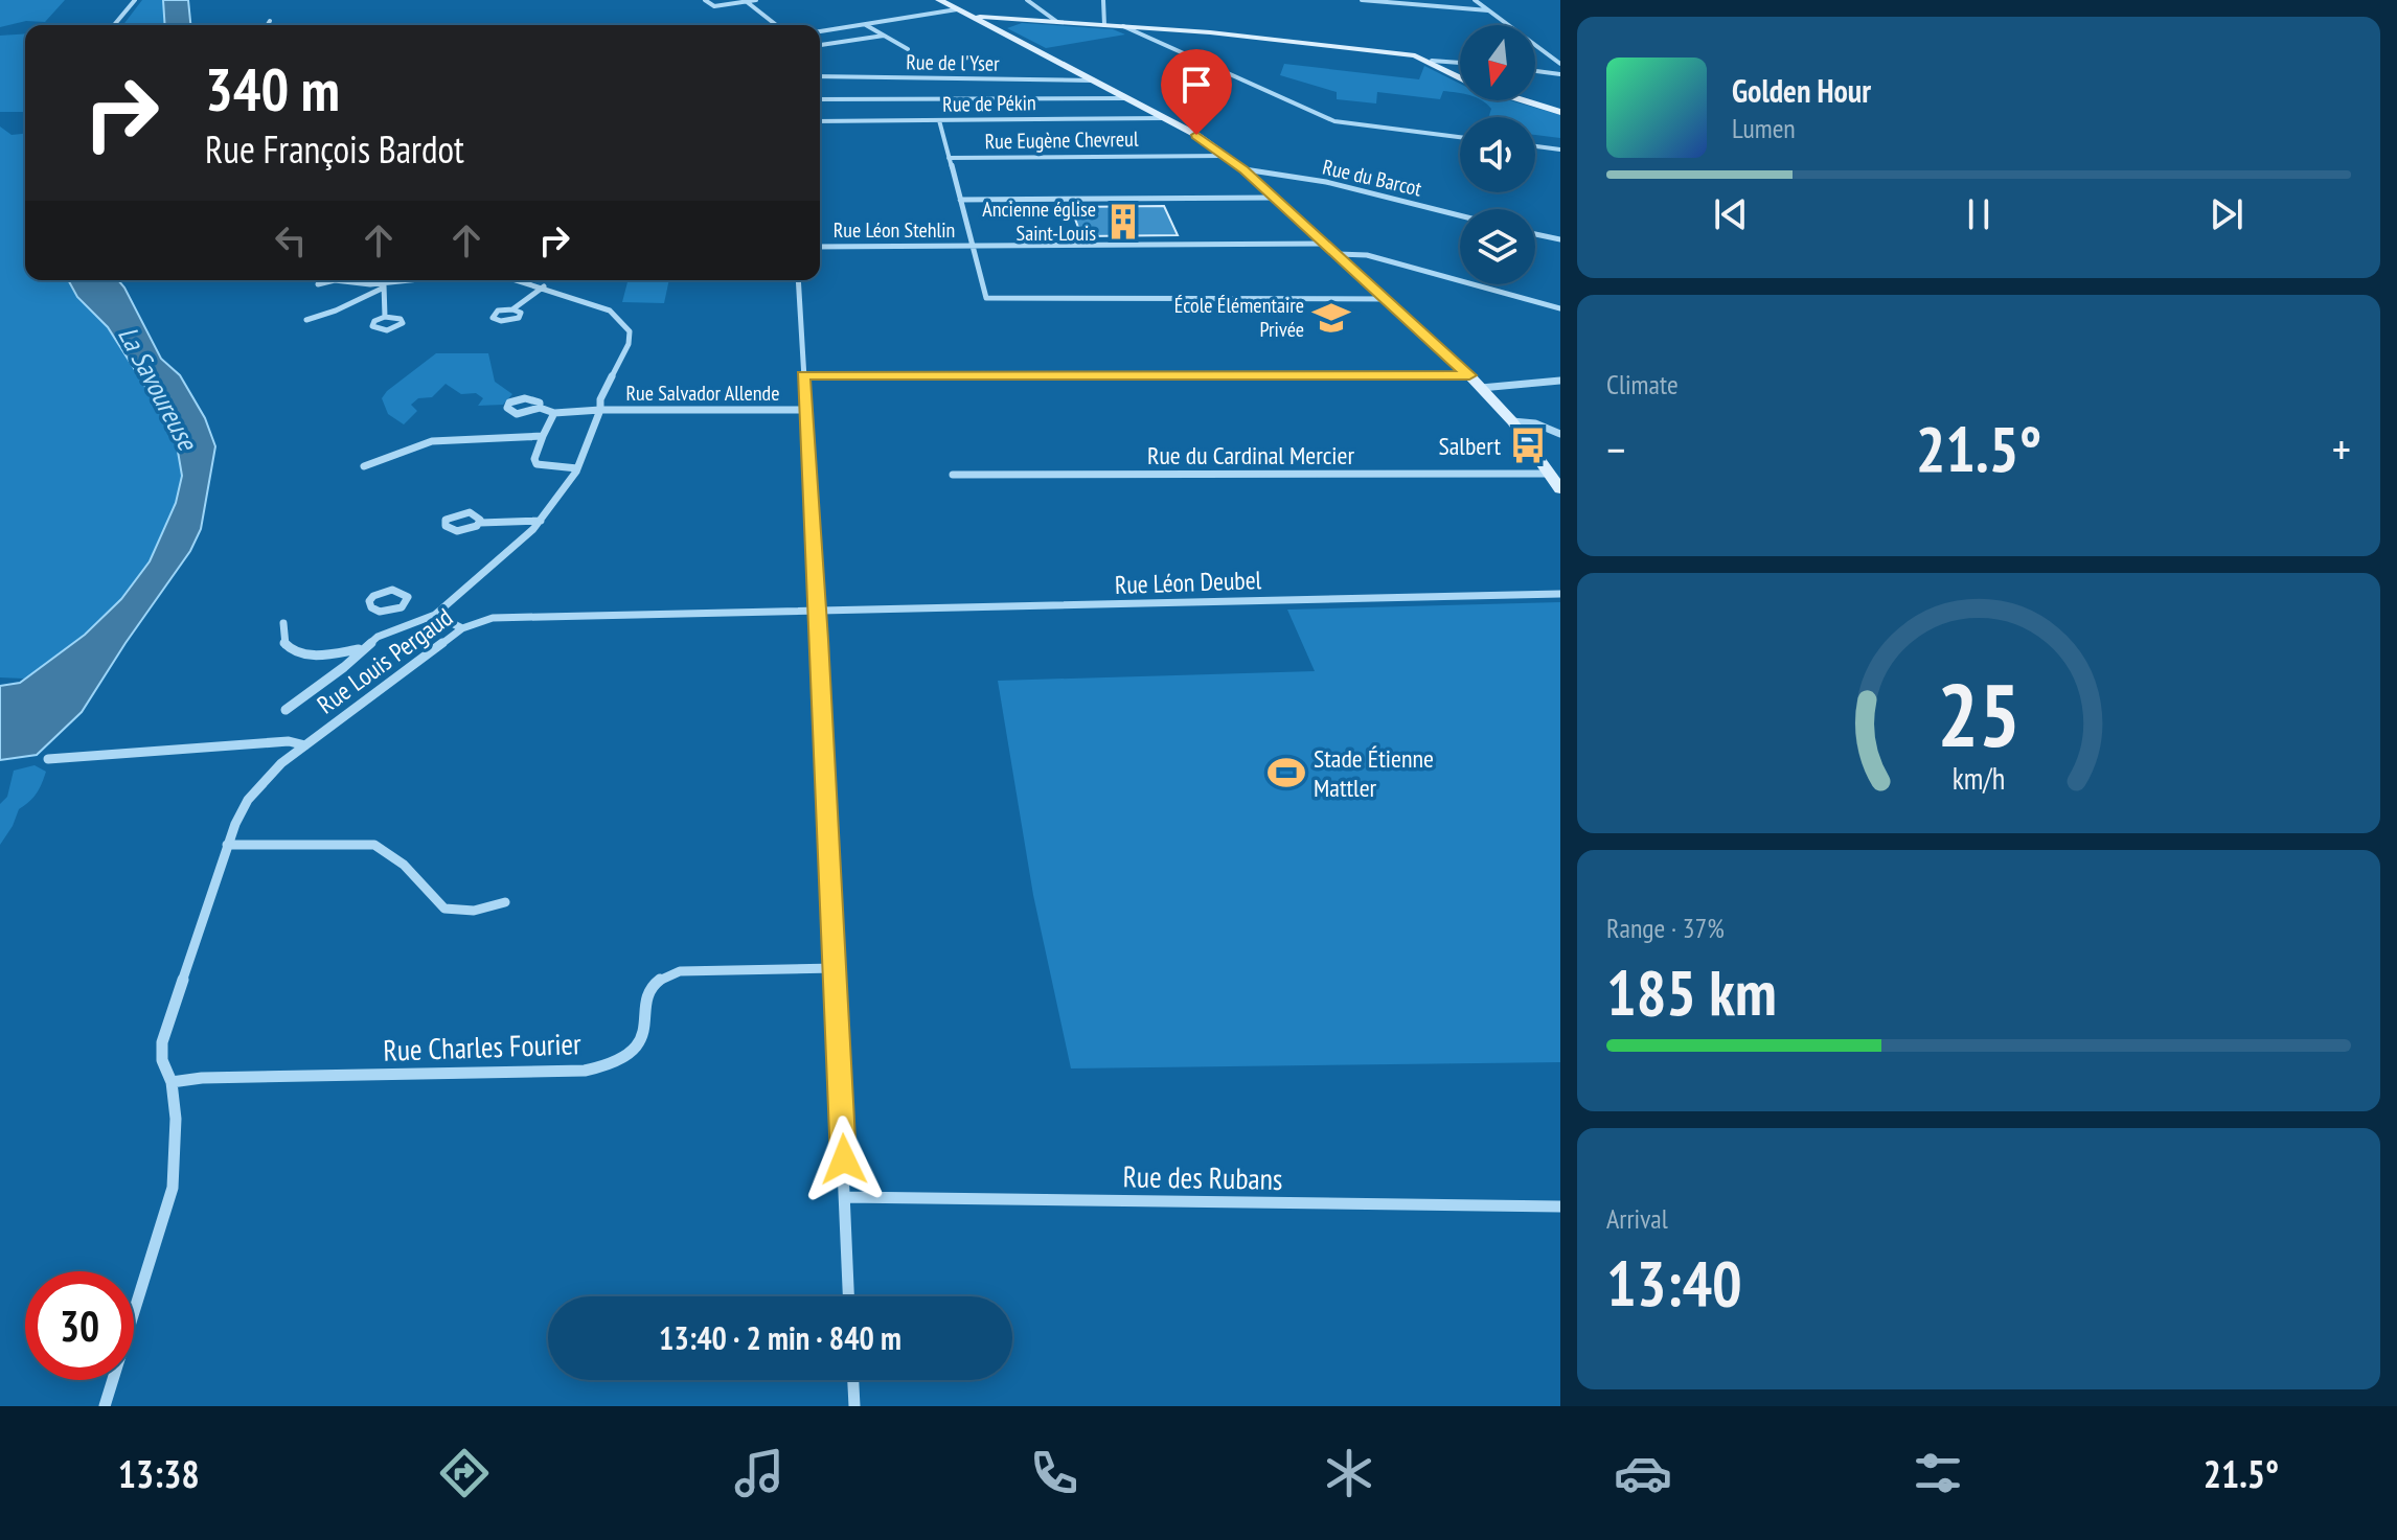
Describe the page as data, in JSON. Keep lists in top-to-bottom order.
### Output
{
  "streets": {
    "street": [
      "Rue de l'Yser",
      "Rue de Pékin",
      "Rue Eugène Chevreul",
      "Rue du Barcot",
      "Rue Léon Stehlin",
      "Rue Salvador Allende",
      "Rue du Cardinal Mercier",
      "Rue Léon Deubel",
      "Rue Louis Pergaud",
      "Rue Charles Fourier",
      "Rue des Rubans"
    ]
  },
  "crossings": [
    ["Rue Léon Deubel", "Rue Louis Pergaud"],
    ["Rue Louis Pergaud", "Rue Charles Fourier"]
  ],
  "water": ["La Savoureuse"],
  "places": {
    "building": ["Ancienne église Saint-Louis"],
    "school or university": ["École Élémentaire Privée"],
    "bus stop": ["Salbert"],
    "sports": ["Stade Étienne Mattler"]
  },
  "north": "bottom",
  "page": {
    "turn": ["340 m", "Rue François Bardot"],
    "song": ["Golden Hour", "Lumen"],
    "tile": [
      "Climate",
      ["Range · 37%", "185 km"],
      ["Arrival", "13:40"]
    ],
    "heat": ["−", "21.5°", "+"],
    "limit": "30",
    "trip": "13:40 · 2 min · 840 m",
    "tabs": ["13:38", "21.5°"],
    "gauge": ["25", "km/h"]
  }
}
